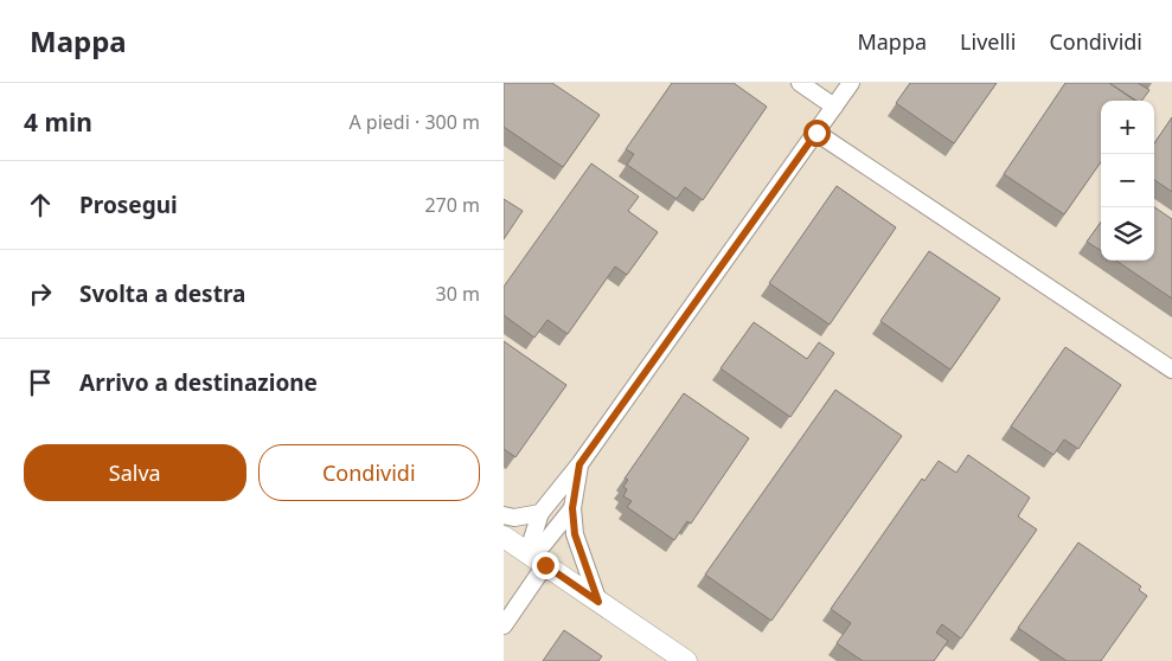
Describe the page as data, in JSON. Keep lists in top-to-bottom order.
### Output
{
  "page": {
    "header": "Mappa",
    "nav": ["Mappa", "Livelli", "Condividi"],
    "heading": ["4 min", "A piedi · 300 m"],
    "map_buttons": ["+", "−"],
    "list": [
      ["Prosegui", "270 m"],
      ["Svolta a destra", "30 m"],
      "Arrivo a destinazione"
    ],
    "buttons": ["Salva", "Condividi"]
  }
}
